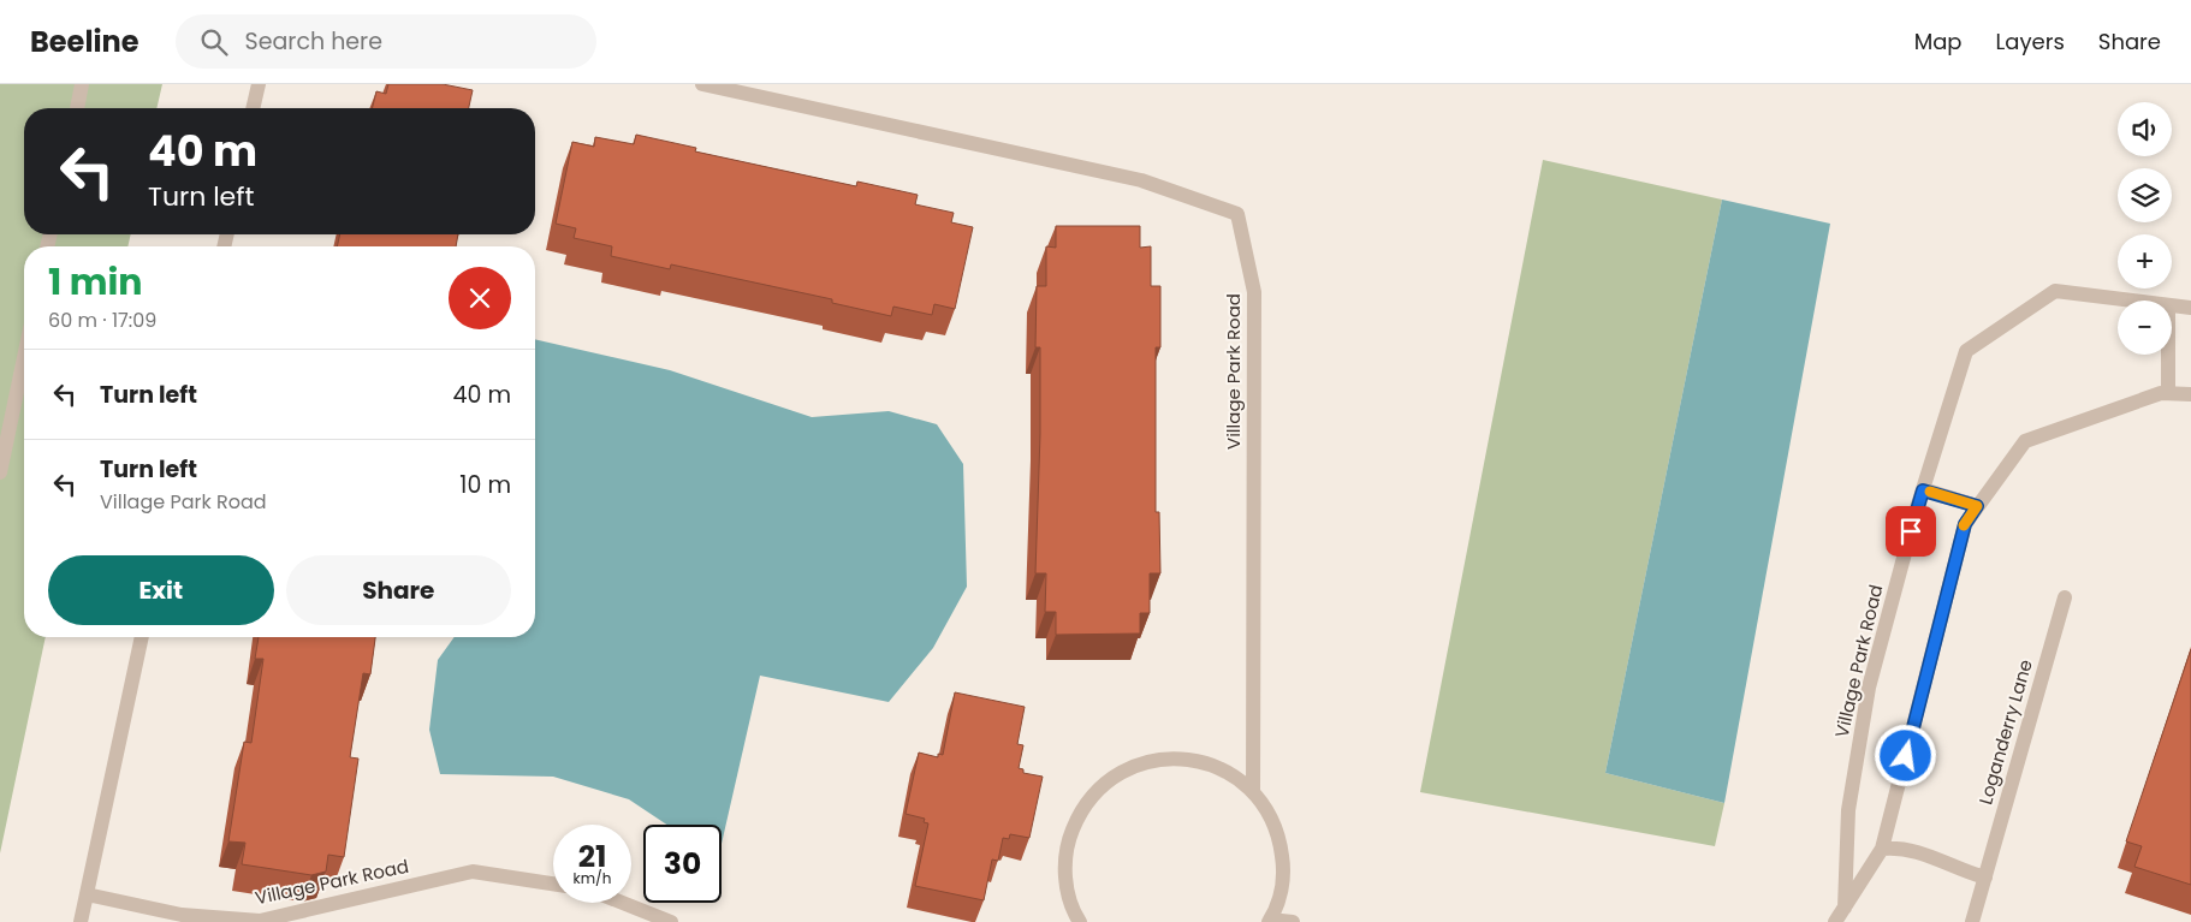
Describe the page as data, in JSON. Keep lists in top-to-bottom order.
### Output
{
  "streets": {
    "street": ["Village Park Road", "Loganderry Lane"]
  },
  "page": {
    "header": "Beeline",
    "search": "Search here",
    "nav": ["Map", "Layers", "Share"],
    "map_buttons": ["+", "−"],
    "turn": ["40 m", "Turn left"],
    "heading": ["1 min", "60 m · 17:09"],
    "list": [
      {
        "name": "Turn left",
        "value": "40 m"
      },
      {
        "name": "Turn left",
        "note": "Village Park Road",
        "value": "10 m"
      }
    ],
    "buttons": ["Exit", "Share"],
    "speed": "21 km/h",
    "limit": "30"
  }
}
